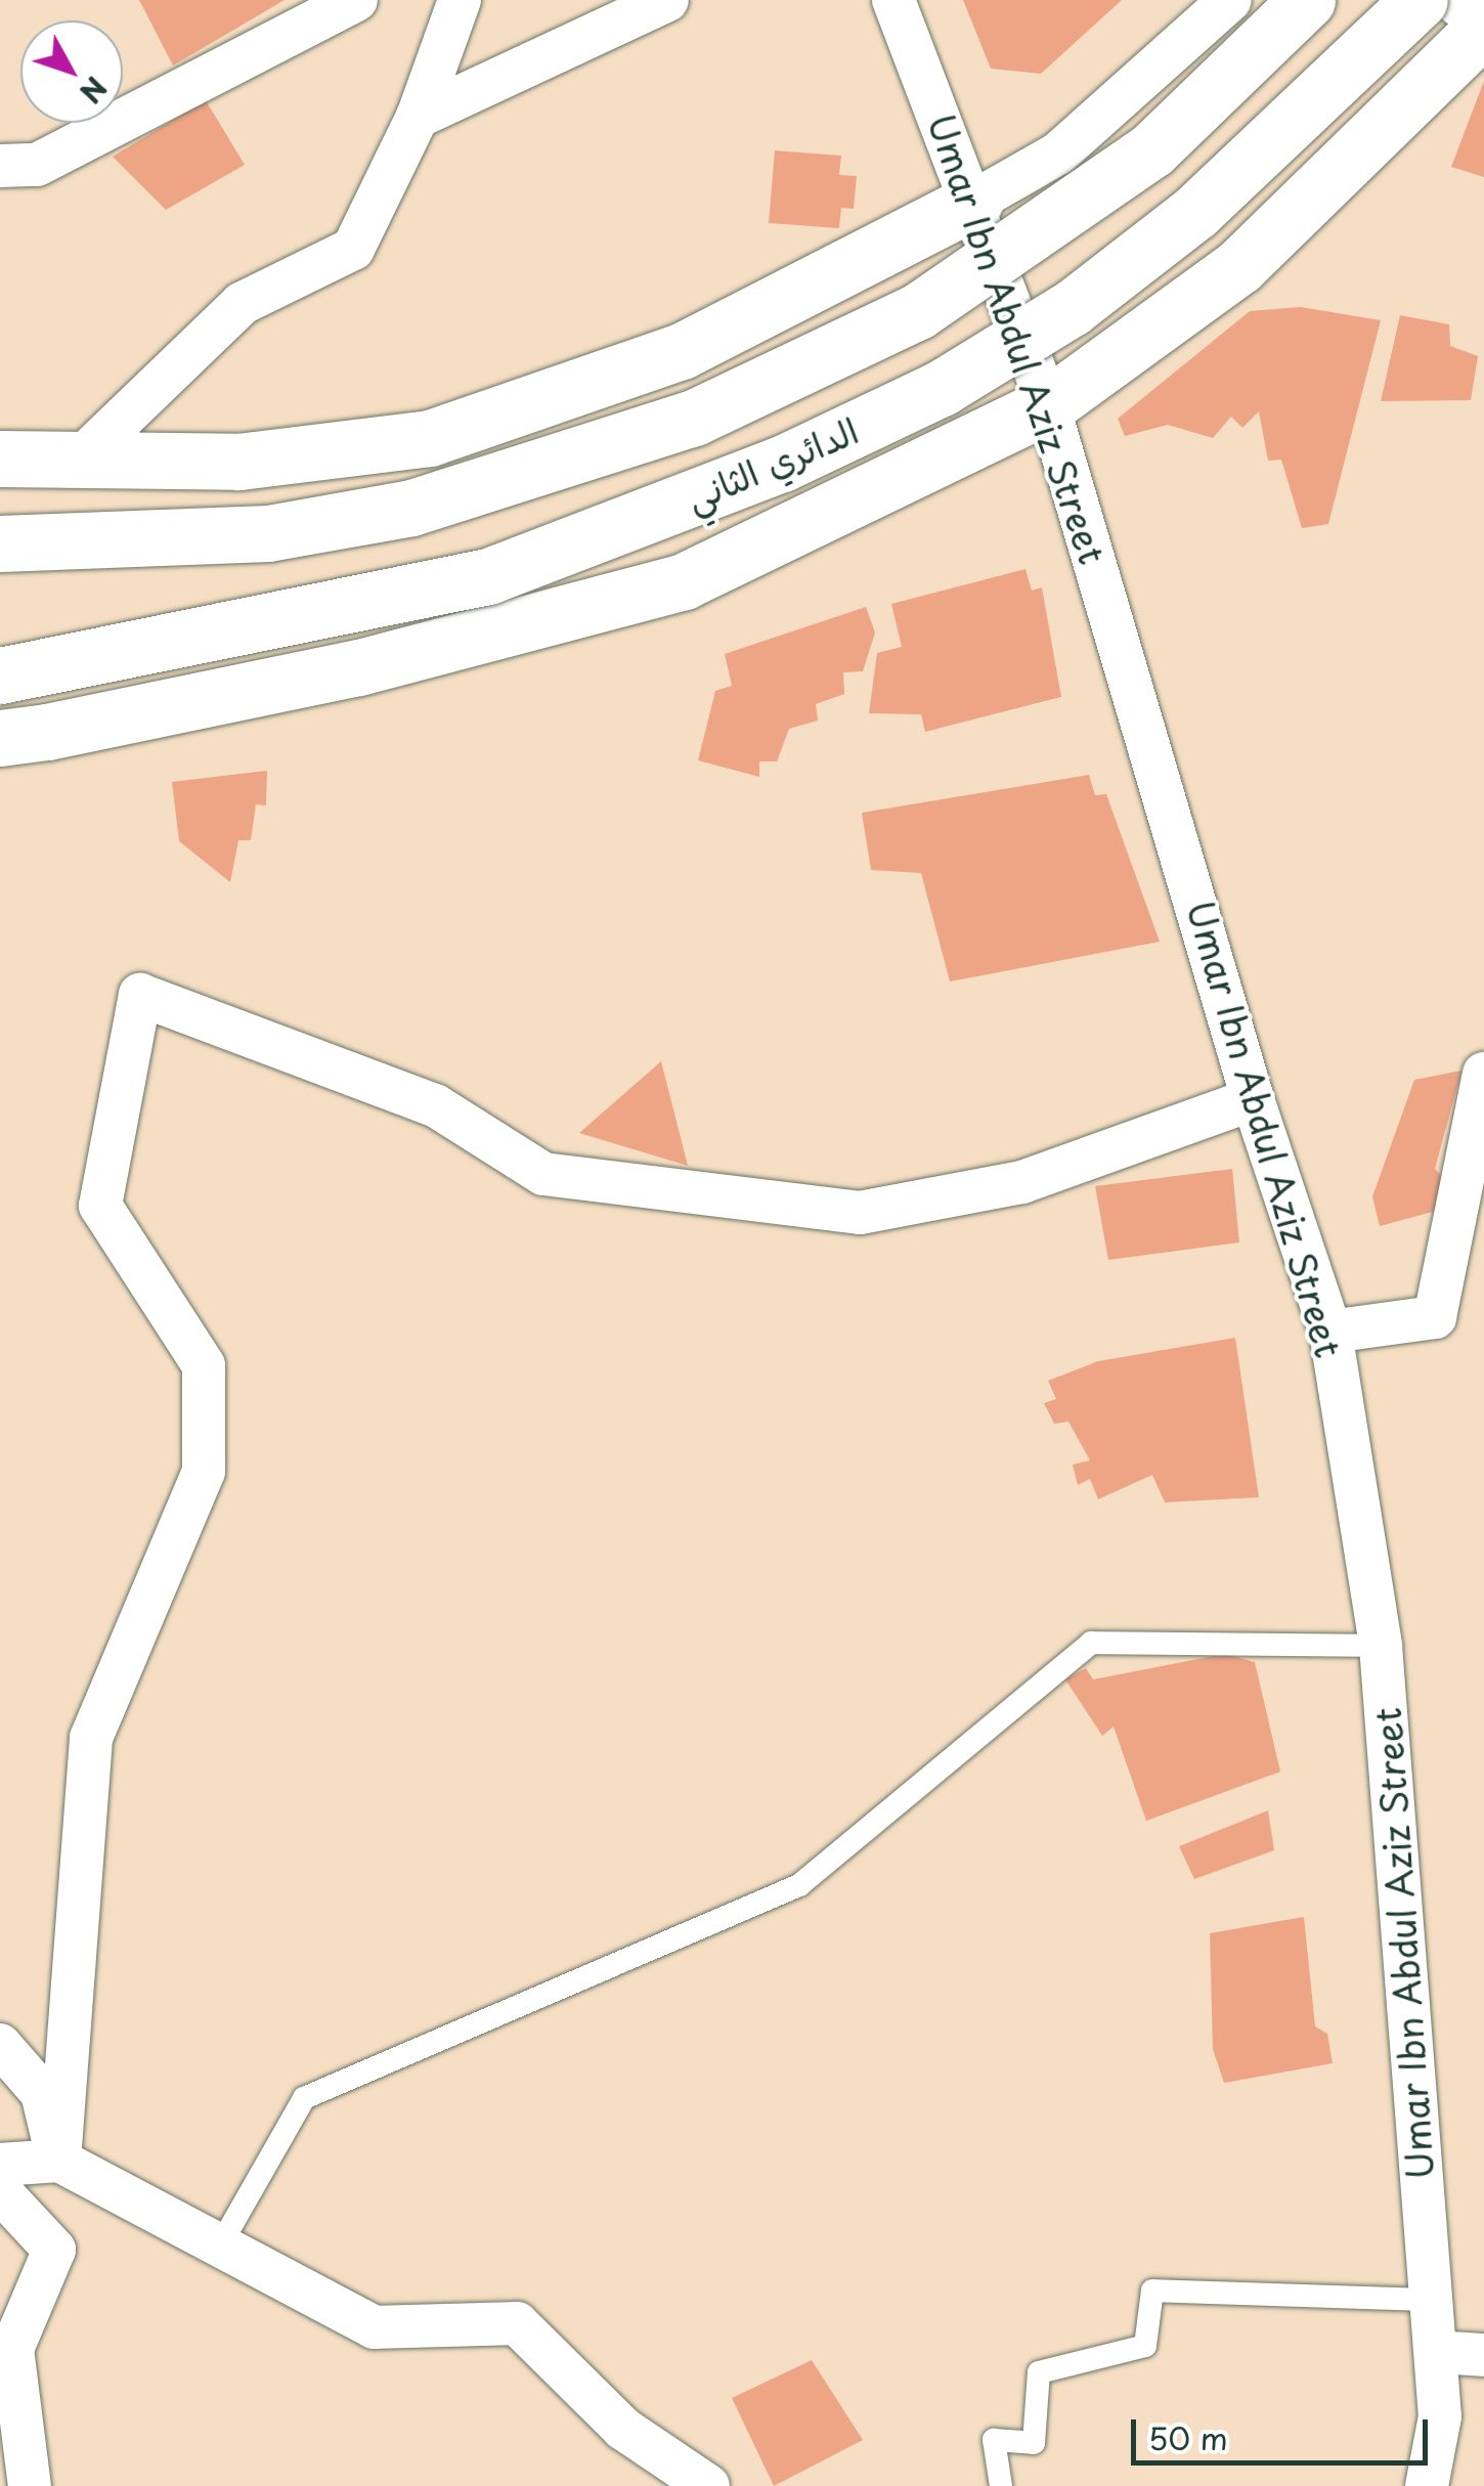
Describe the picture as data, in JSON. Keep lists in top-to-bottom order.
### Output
{
  "streets": {
    "main road": ["الدائري الثاني"],
    "street": ["Umar Ibn Abdul Aziz Street"]
  },
  "scale_bar": "50 m",
  "north": "bottom right"
}
